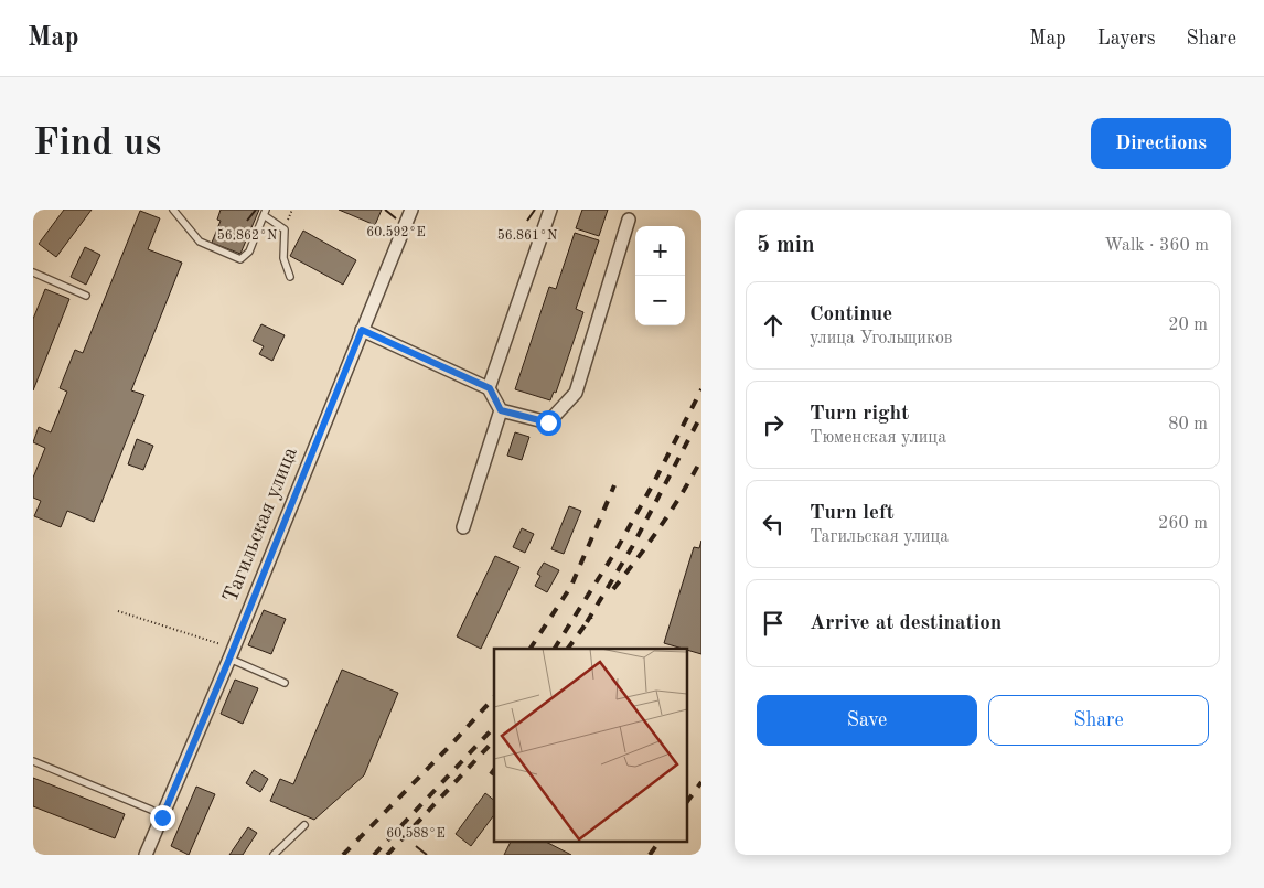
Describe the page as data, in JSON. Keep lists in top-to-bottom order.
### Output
{
  "streets": {
    "street": ["Тагильская улица"]
  },
  "page": {
    "header": "Map",
    "nav": ["Map", "Layers", "Share"],
    "buttons": [
      "Directions",
      ["Save", "Share"]
    ],
    "title": "Find us",
    "heading": ["5 min", "Walk · 360 m"],
    "map_buttons": ["+", "−"],
    "list": [
      ["Continue", "улица Угольщиков", "20 m"],
      ["Turn right", "Тюменская улица", "80 m"],
      ["Turn left", "Тагильская улица", "260 m"],
      "Arrive at destination"
    ]
  },
  "coordinates": [
    "60.592°E",
    "56.862°N",
    "56.861°N",
    "60.588°E"
  ]
}
